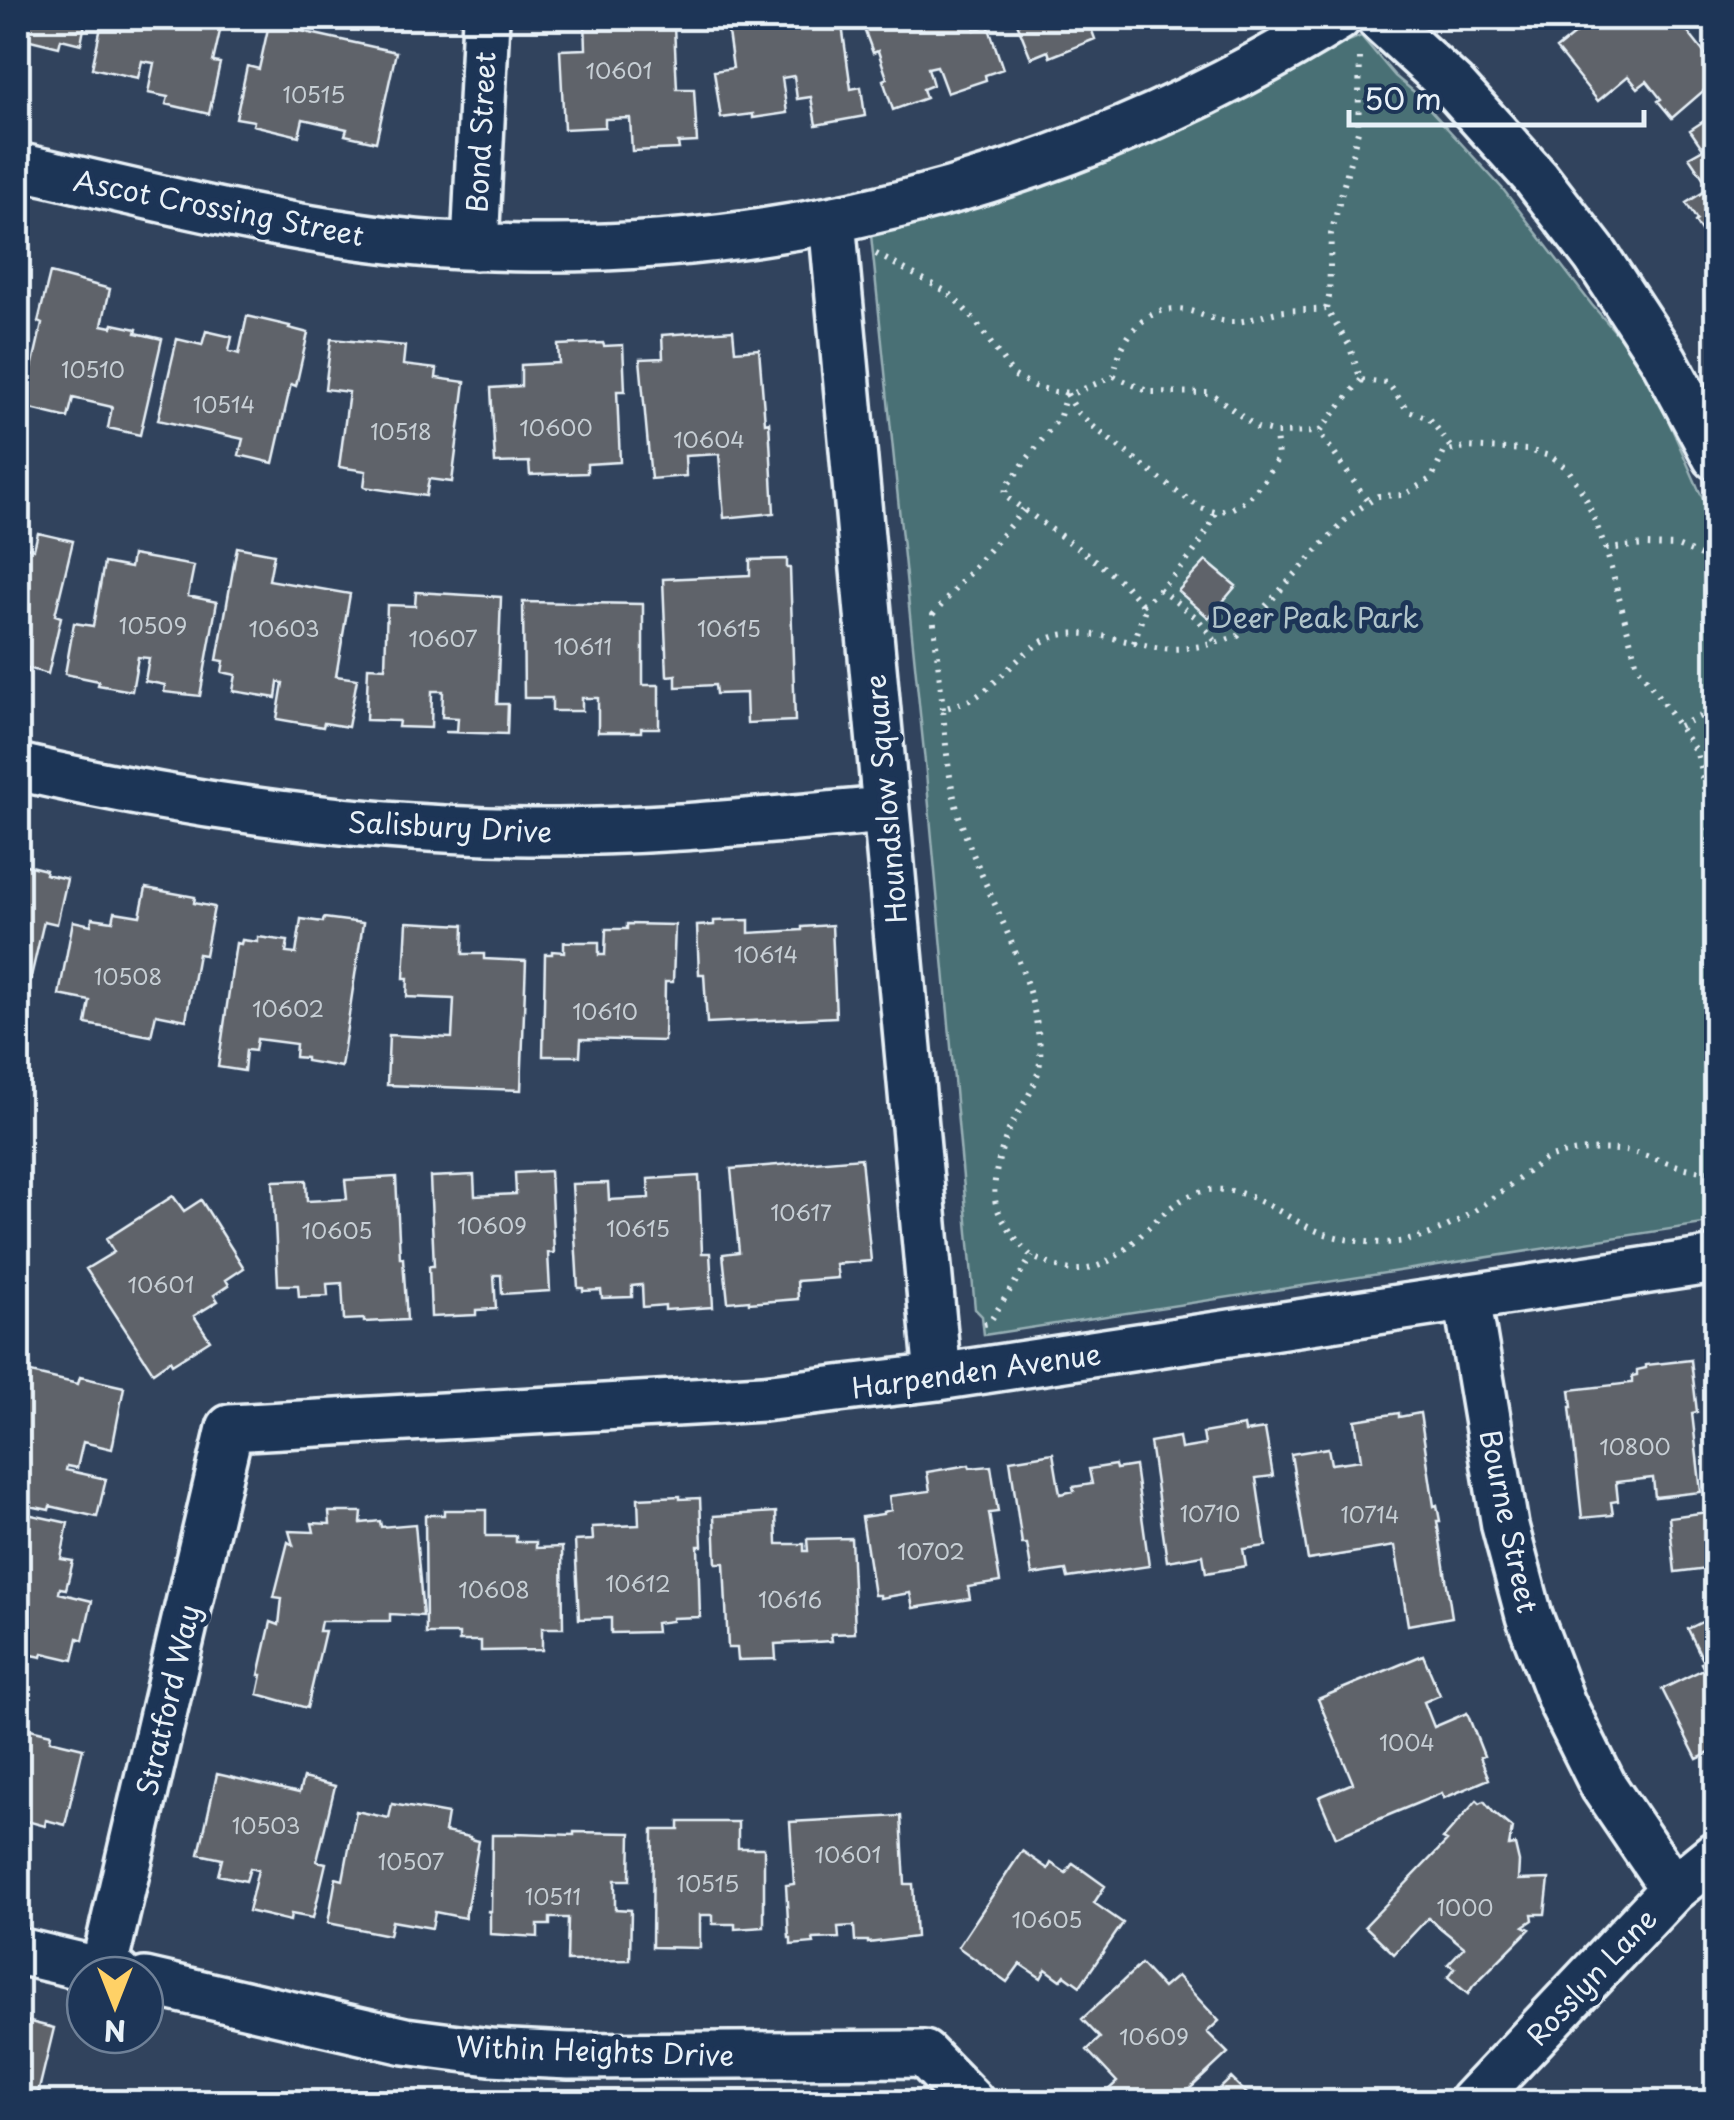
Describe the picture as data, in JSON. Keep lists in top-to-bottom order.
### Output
{
  "streets": {
    "street": [
      "Bond Street",
      "Ascot Crossing Street",
      "Houndslow Square",
      "Salisbury Drive",
      "Harpenden Avenue",
      "Bourne Street",
      "Stratford Way",
      "Rosslyn Lane",
      "Within Heights Drive"
    ]
  },
  "crossings": [
    ["Bond Street", "Ascot Crossing Street"],
    ["Ascot Crossing Street", "Houndslow Square"],
    ["Houndslow Square", "Salisbury Drive"],
    ["Houndslow Square", "Harpenden Avenue"],
    ["Harpenden Avenue", "Bourne Street"],
    ["Harpenden Avenue", "Stratford Way"],
    ["Bourne Street", "Rosslyn Lane"]
  ],
  "parks": ["Deer Peak Park"],
  "house_numbers": [
    "10601",
    "10515",
    "10510",
    "10514",
    "10600",
    "10518",
    "10604",
    "10509",
    "10603",
    "10615",
    "10607",
    "10611",
    "10614",
    "10508",
    "10602",
    "10610",
    "10617",
    "10609",
    "10615",
    "10605",
    "10601",
    "10800",
    "10710",
    "10714",
    "10702",
    "10612",
    "10608",
    "10616",
    "1004",
    "10503",
    "10601",
    "10507",
    "10515",
    "10511",
    "1000",
    "10605",
    "10609"
  ],
  "scale_bar": "50 m",
  "north": "bottom"
}
